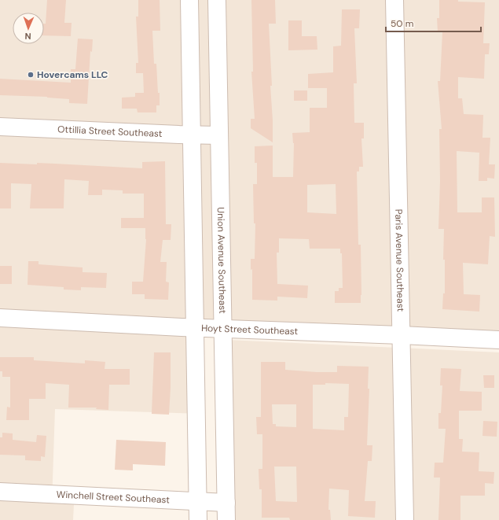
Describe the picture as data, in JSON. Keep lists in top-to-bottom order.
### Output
{
  "streets": {
    "street": [
      "Ottillia Street Southeast",
      "Union Avenue Southeast",
      "Paris Avenue Southeast",
      "Hoyt Street Southeast",
      "Winchell Street Southeast"
    ]
  },
  "crossings": [
    ["Ottillia Street Southeast", "Union Avenue Southeast"],
    ["Union Avenue Southeast", "Hoyt Street Southeast"],
    ["Union Avenue Southeast", "Winchell Street Southeast"],
    ["Paris Avenue Southeast", "Hoyt Street Southeast"]
  ],
  "places": ["Hovercams LLC"],
  "scale_bar": "50 m",
  "north": "bottom"
}
